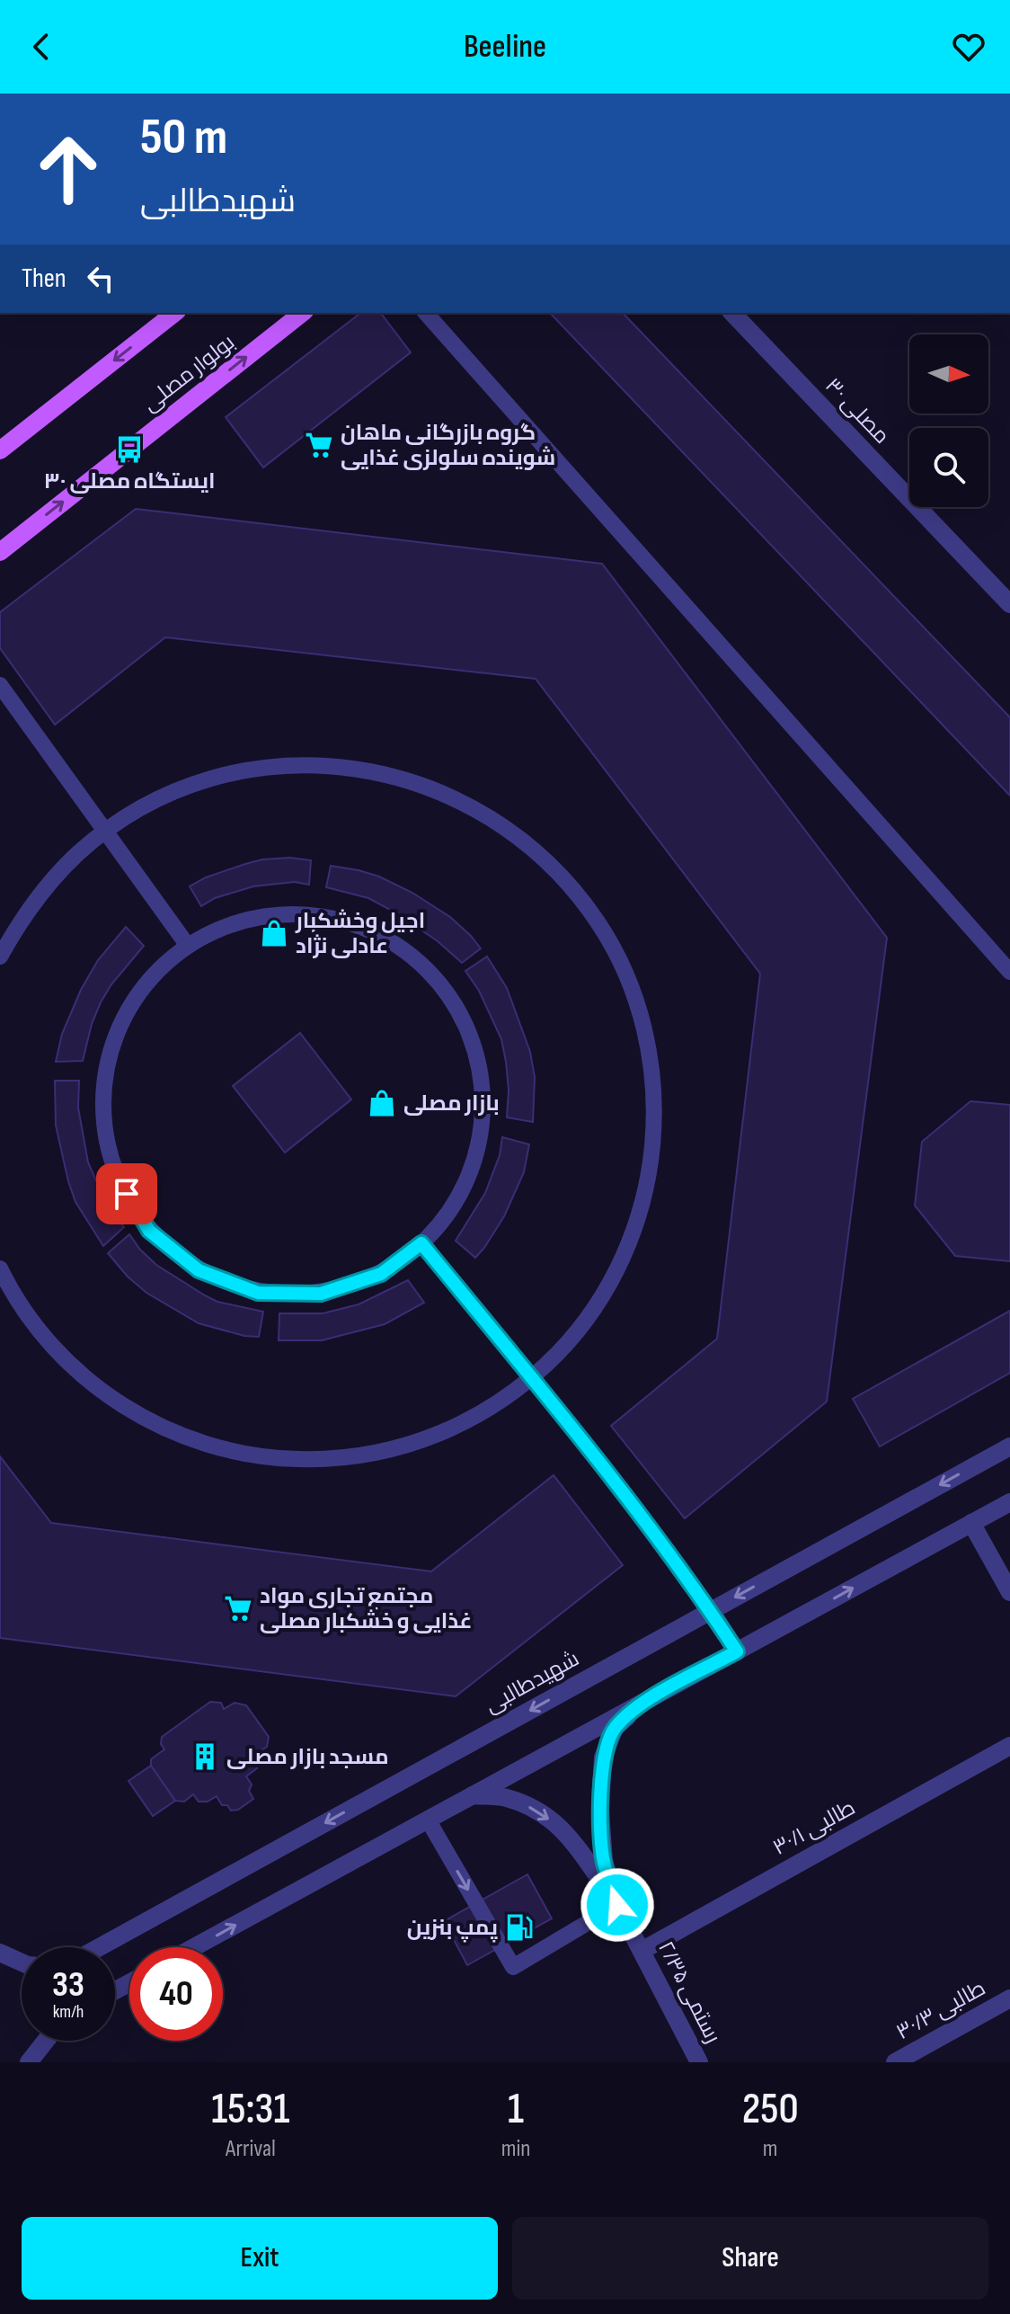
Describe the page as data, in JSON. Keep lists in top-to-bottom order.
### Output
{
  "streets": {
    "main road": ["بولوار مصلی"],
    "street": [
      "مصلی ۳۰",
      "شهیدطالبی",
      "طالبی ۳۰/۱",
      "رستمی ۲/۳۵",
      "طالبی ۳۰/۳"
    ]
  },
  "crossings": [
    ["طالبی ۳۰/۱", "رستمی ۲/۳۵"]
  ],
  "places": {
    "supermarket": ["گروه بازرگانی ماهان شوینده سلولزی غذایی", "مجتمع تجاری مواد غذایی و خشکبار مصلی"],
    "bus stop": ["ایستگاه مصلی ۳۰"],
    "shop": ["اجیل وخشکبار عادلی نژاد", "بازار مصلى"],
    "building": ["مسجد بازار مصلی"],
    "fuel station": ["پمپ بنزین"]
  },
  "north": "right",
  "page": {
    "header": "Beeline",
    "turn": ["50 m", "شهیدطالبی"],
    "then": "Then",
    "speed": "33 km/h",
    "limit": "40",
    "eta": [
      "15:31",
      "Arrival",
      "1",
      "min",
      "250",
      "m"
    ],
    "buttons": ["Exit", "Share"]
  }
}
